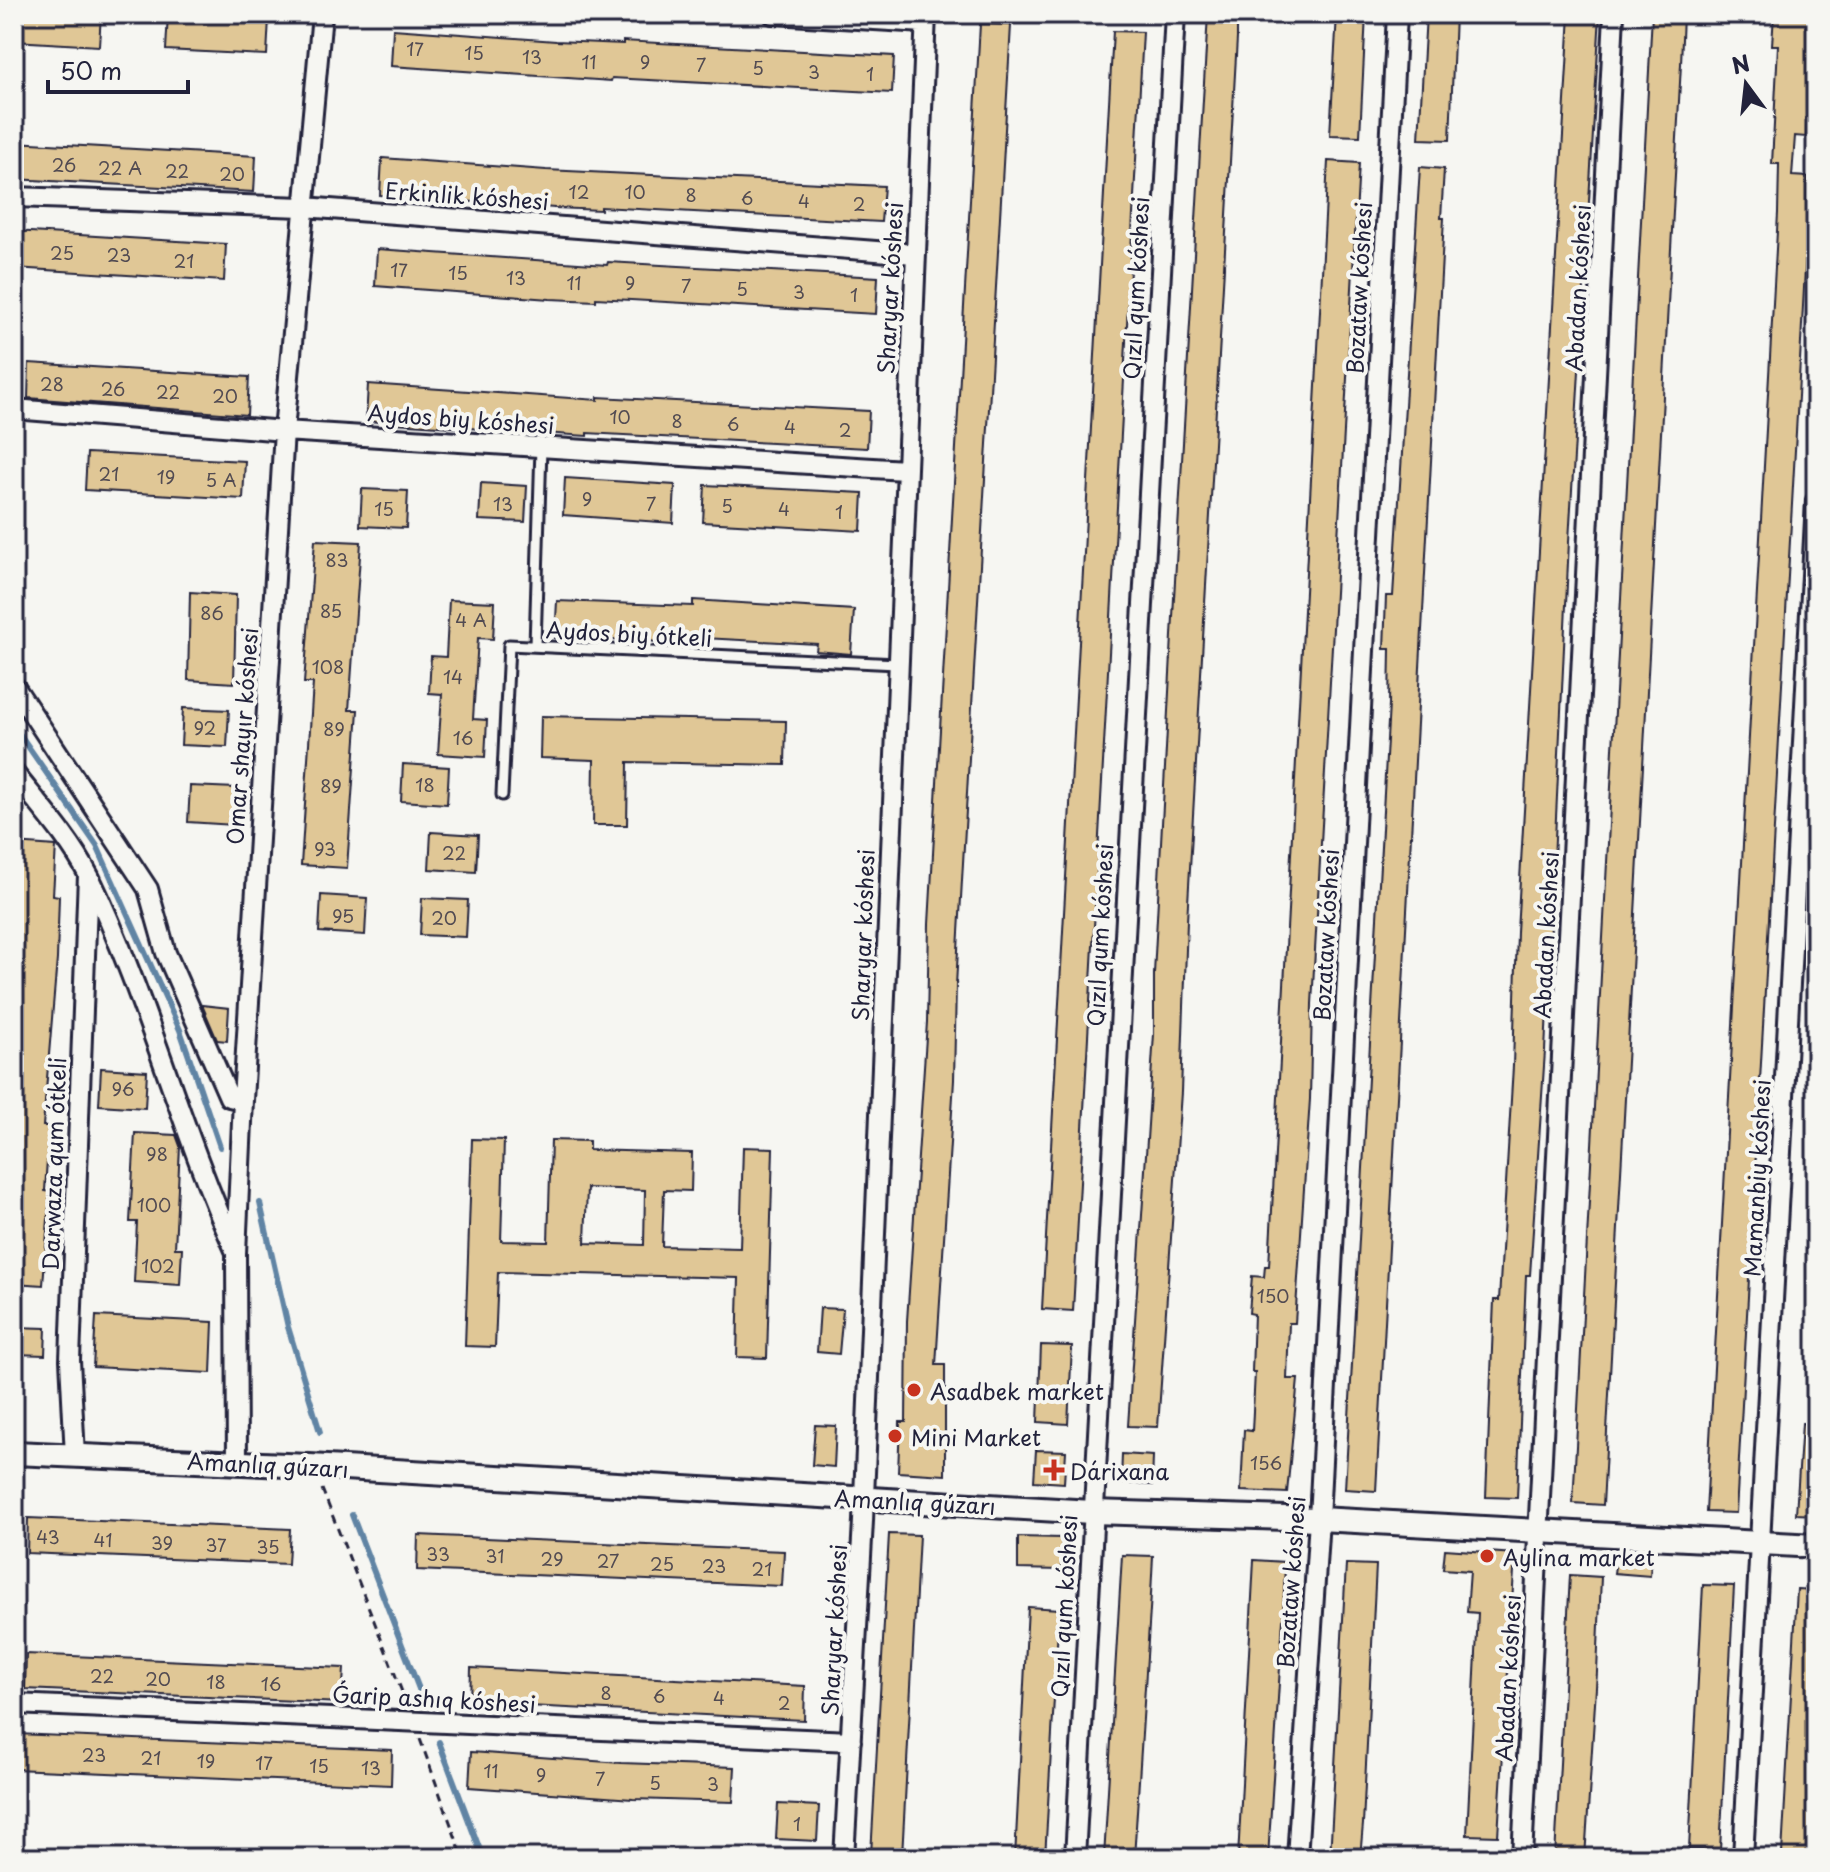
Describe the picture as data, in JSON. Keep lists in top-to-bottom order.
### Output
{
  "streets": {
    "street": [
      "Erkinlik kóshesi",
      "Sharyar kóshesi",
      "Qızıl qum kóshesi",
      "Bozataw kóshesi",
      "Abadan kóshesi",
      "Aydos biy kóshesi",
      "Omar shayır kóshesi",
      "Darwaza qum ótkeli",
      "Mamanbiy kóshesi",
      "Amanlıq gúzarı",
      "Ǵarip ashıq kóshesi"
    ],
    "lane": ["Aydos biy ótkeli"]
  },
  "crossings": [
    ["Erkinlik kóshesi", "Sharyar kóshesi"],
    ["Erkinlik kóshesi", "Omar shayır kóshesi"],
    ["Sharyar kóshesi", "Aydos biy kóshesi"],
    ["Sharyar kóshesi", "Aydos biy ótkeli"],
    ["Sharyar kóshesi", "Amanlıq gúzarı"],
    ["Sharyar kóshesi", "Ǵarip ashıq kóshesi"],
    ["Qızıl qum kóshesi", "Amanlıq gúzarı"],
    ["Bozataw kóshesi", "Amanlıq gúzarı"],
    ["Abadan kóshesi", "Amanlıq gúzarı"],
    ["Aydos biy kóshesi", "Omar shayır kóshesi"],
    ["Omar shayır kóshesi", "Amanlıq gúzarı"],
    ["Darwaza qum ótkeli", "Amanlıq gúzarı"],
    ["Mamanbiy kóshesi", "Amanlıq gúzarı"]
  ],
  "places": {
    "other": ["Asadbek market", "Mini Market", "Aylina market"],
    "health": ["Dárixana"]
  },
  "house_numbers": [
    "17",
    "15",
    "13",
    "11",
    "9",
    "7",
    "5",
    "3",
    "1",
    "26",
    "22 А",
    "22",
    "20",
    "12",
    "10",
    "8",
    "6",
    "4",
    "2",
    "25",
    "23",
    "21",
    "17",
    "15",
    "13",
    "11",
    "9",
    "7",
    "5",
    "3",
    "1",
    "28",
    "26",
    "22",
    "20",
    "10",
    "8",
    "6",
    "4",
    "2",
    "21",
    "19",
    "5 А",
    "9",
    "13",
    "7",
    "5",
    "15",
    "4",
    "1",
    "83",
    "85",
    "86",
    "4 А",
    "108",
    "14",
    "92",
    "89",
    "16",
    "18",
    "89",
    "93",
    "22",
    "95",
    "20",
    "96",
    "98",
    "100",
    "102",
    "150",
    "156",
    "43",
    "41",
    "39",
    "37",
    "35",
    "33",
    "31",
    "29",
    "27",
    "25",
    "23",
    "21",
    "22",
    "20",
    "18",
    "16",
    "8",
    "6",
    "4",
    "2",
    "23",
    "21",
    "19",
    "17",
    "15",
    "13",
    "11",
    "9",
    "7",
    "5",
    "3",
    "1"
  ],
  "scale_bar": "50 m",
  "north": "top"
}
